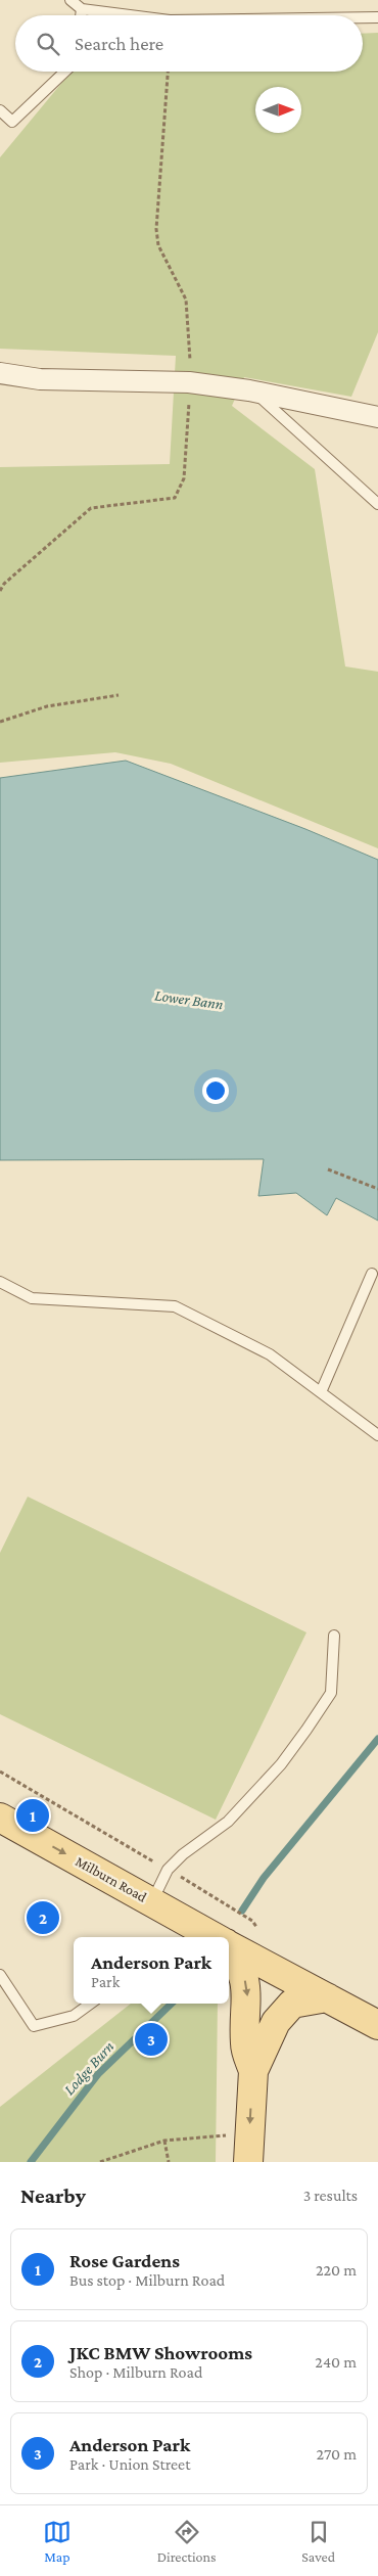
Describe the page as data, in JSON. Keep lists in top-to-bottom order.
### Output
{
  "streets": {
    "main road": ["Milburn Road"]
  },
  "one_way": ["Milburn Road"],
  "water": ["Lower Bann", "Lodge Burn"],
  "north": "right",
  "page": {
    "search": "Search here",
    "pins": ["1", "2", "3"],
    "popup": ["Anderson Park", "Park"],
    "heading": ["Nearby", "3 results"],
    "list": [
      {
        "mark": "1",
        "name": "Rose Gardens",
        "note": "Bus stop · Milburn Road",
        "value": "220 m"
      },
      {
        "mark": "2",
        "name": "JKC BMW Showrooms",
        "note": "Shop · Milburn Road",
        "value": "240 m"
      },
      {
        "mark": "3",
        "name": "Anderson Park",
        "note": "Park · Union Street",
        "value": "270 m"
      }
    ],
    "nav": ["Map", "Directions", "Saved"]
  }
}
